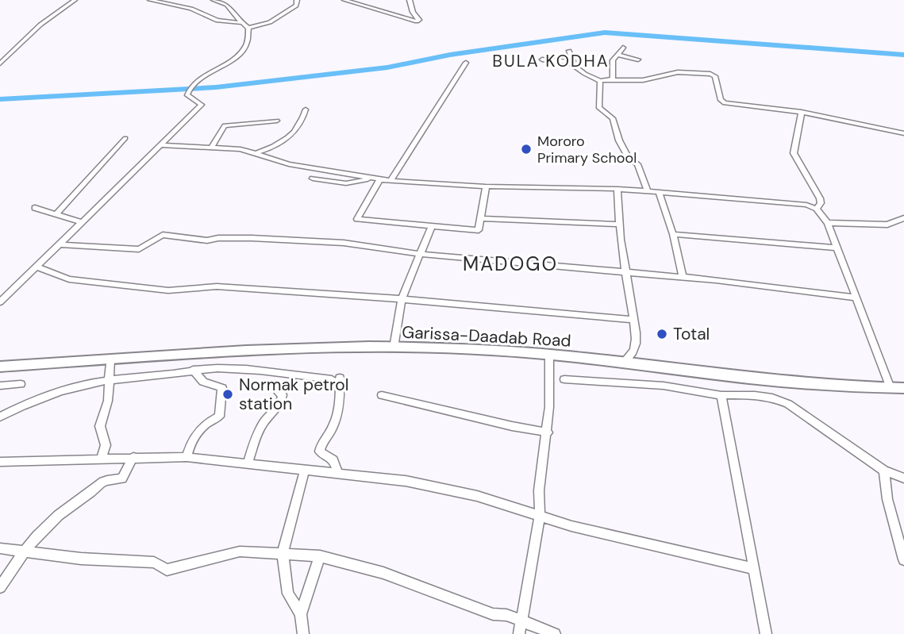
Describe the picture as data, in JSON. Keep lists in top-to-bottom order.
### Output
{
  "streets": {
    "highway": ["Garissa-Daadab Road"]
  },
  "districts": ["BULA KODHA", "MADOGO"],
  "places": ["Mororo Primary School", "Total", "Normak petrol station"]
}
